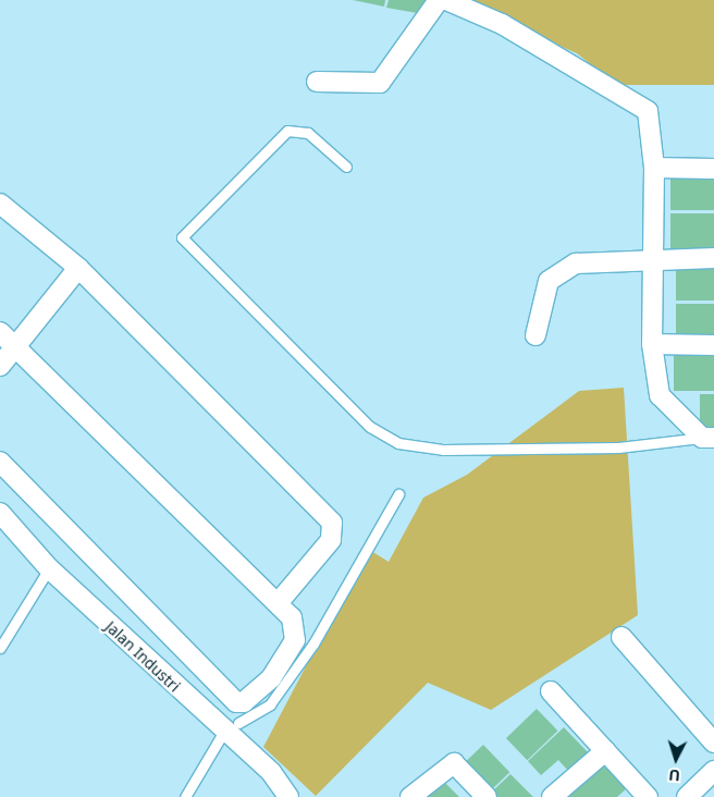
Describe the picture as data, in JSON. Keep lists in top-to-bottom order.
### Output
{
  "streets": {
    "street": ["Jalan Industri"]
  },
  "north": "bottom"
}
